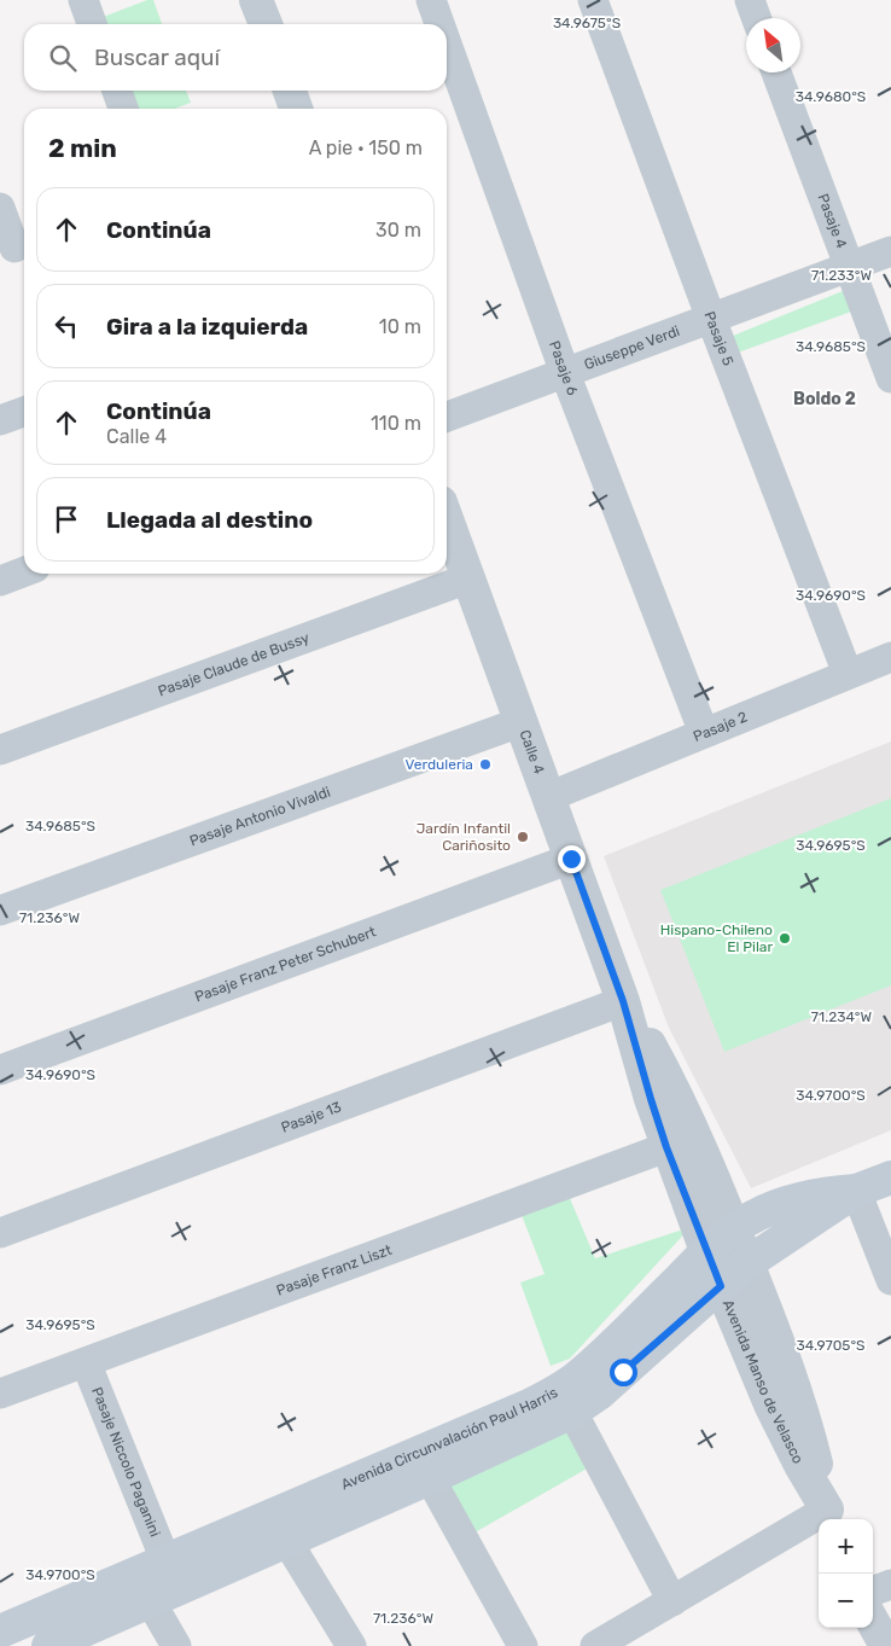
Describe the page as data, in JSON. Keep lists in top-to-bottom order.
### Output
{
  "streets": {
    "main road": ["Avenida Circunvalación Paul Harris"],
    "street": [
      "Pasaje 4",
      "Pasaje 5",
      "Giuseppe Verdi",
      "Pasaje 6",
      "Pasaje Claude de Bussy",
      "Pasaje 2",
      "Calle 4",
      "Pasaje Antonio Vivaldi",
      "Pasaje Franz Peter Schubert",
      "Pasaje 13",
      "Pasaje Franz Liszt",
      "Avenida Manso de Velasco",
      "Pasaje Niccolo Paganini"
    ]
  },
  "crossings": [
    ["Pasaje 4", "Giuseppe Verdi"],
    ["Pasaje 5", "Giuseppe Verdi"],
    ["Pasaje 5", "Pasaje 2"],
    ["Giuseppe Verdi", "Pasaje 6"],
    ["Pasaje 6", "Pasaje 2"],
    ["Pasaje Claude de Bussy", "Calle 4"],
    ["Pasaje 2", "Calle 4"],
    ["Calle 4", "Pasaje Antonio Vivaldi"],
    ["Calle 4", "Pasaje Franz Peter Schubert"],
    ["Calle 4", "Pasaje 13"],
    ["Calle 4", "Pasaje Franz Liszt"],
    ["Calle 4", "Avenida Manso de Velasco"],
    ["Calle 4", "Avenida Circunvalación Paul Harris"],
    ["Pasaje Franz Liszt", "Pasaje Niccolo Paganini"],
    ["Avenida Manso de Velasco", "Avenida Circunvalación Paul Harris"],
    ["Avenida Circunvalación Paul Harris", "Pasaje Niccolo Paganini"]
  ],
  "districts": ["Boldo 2"],
  "places": ["Verduleria", "Jardín Infantil Cariñosito", "Hispano-Chileno El Pilar"],
  "north": "top left",
  "page": {
    "search": "Buscar aquí",
    "heading": ["2 min", "A pie · 150 m"],
    "list": [
      ["Continúa", "30 m"],
      ["Gira a la izquierda", "10 m"],
      ["Continúa", "Calle 4", "110 m"],
      "Llegada al destino"
    ],
    "map_buttons": ["+", "−"]
  },
  "coordinates": [
    "34.9675°S",
    "34.9680°S",
    "71.233°W",
    "34.9685°S",
    "34.9690°S",
    "34.9695°S",
    "71.236°W",
    "71.234°W",
    "34.9700°S",
    "34.9705°S"
  ]
}
